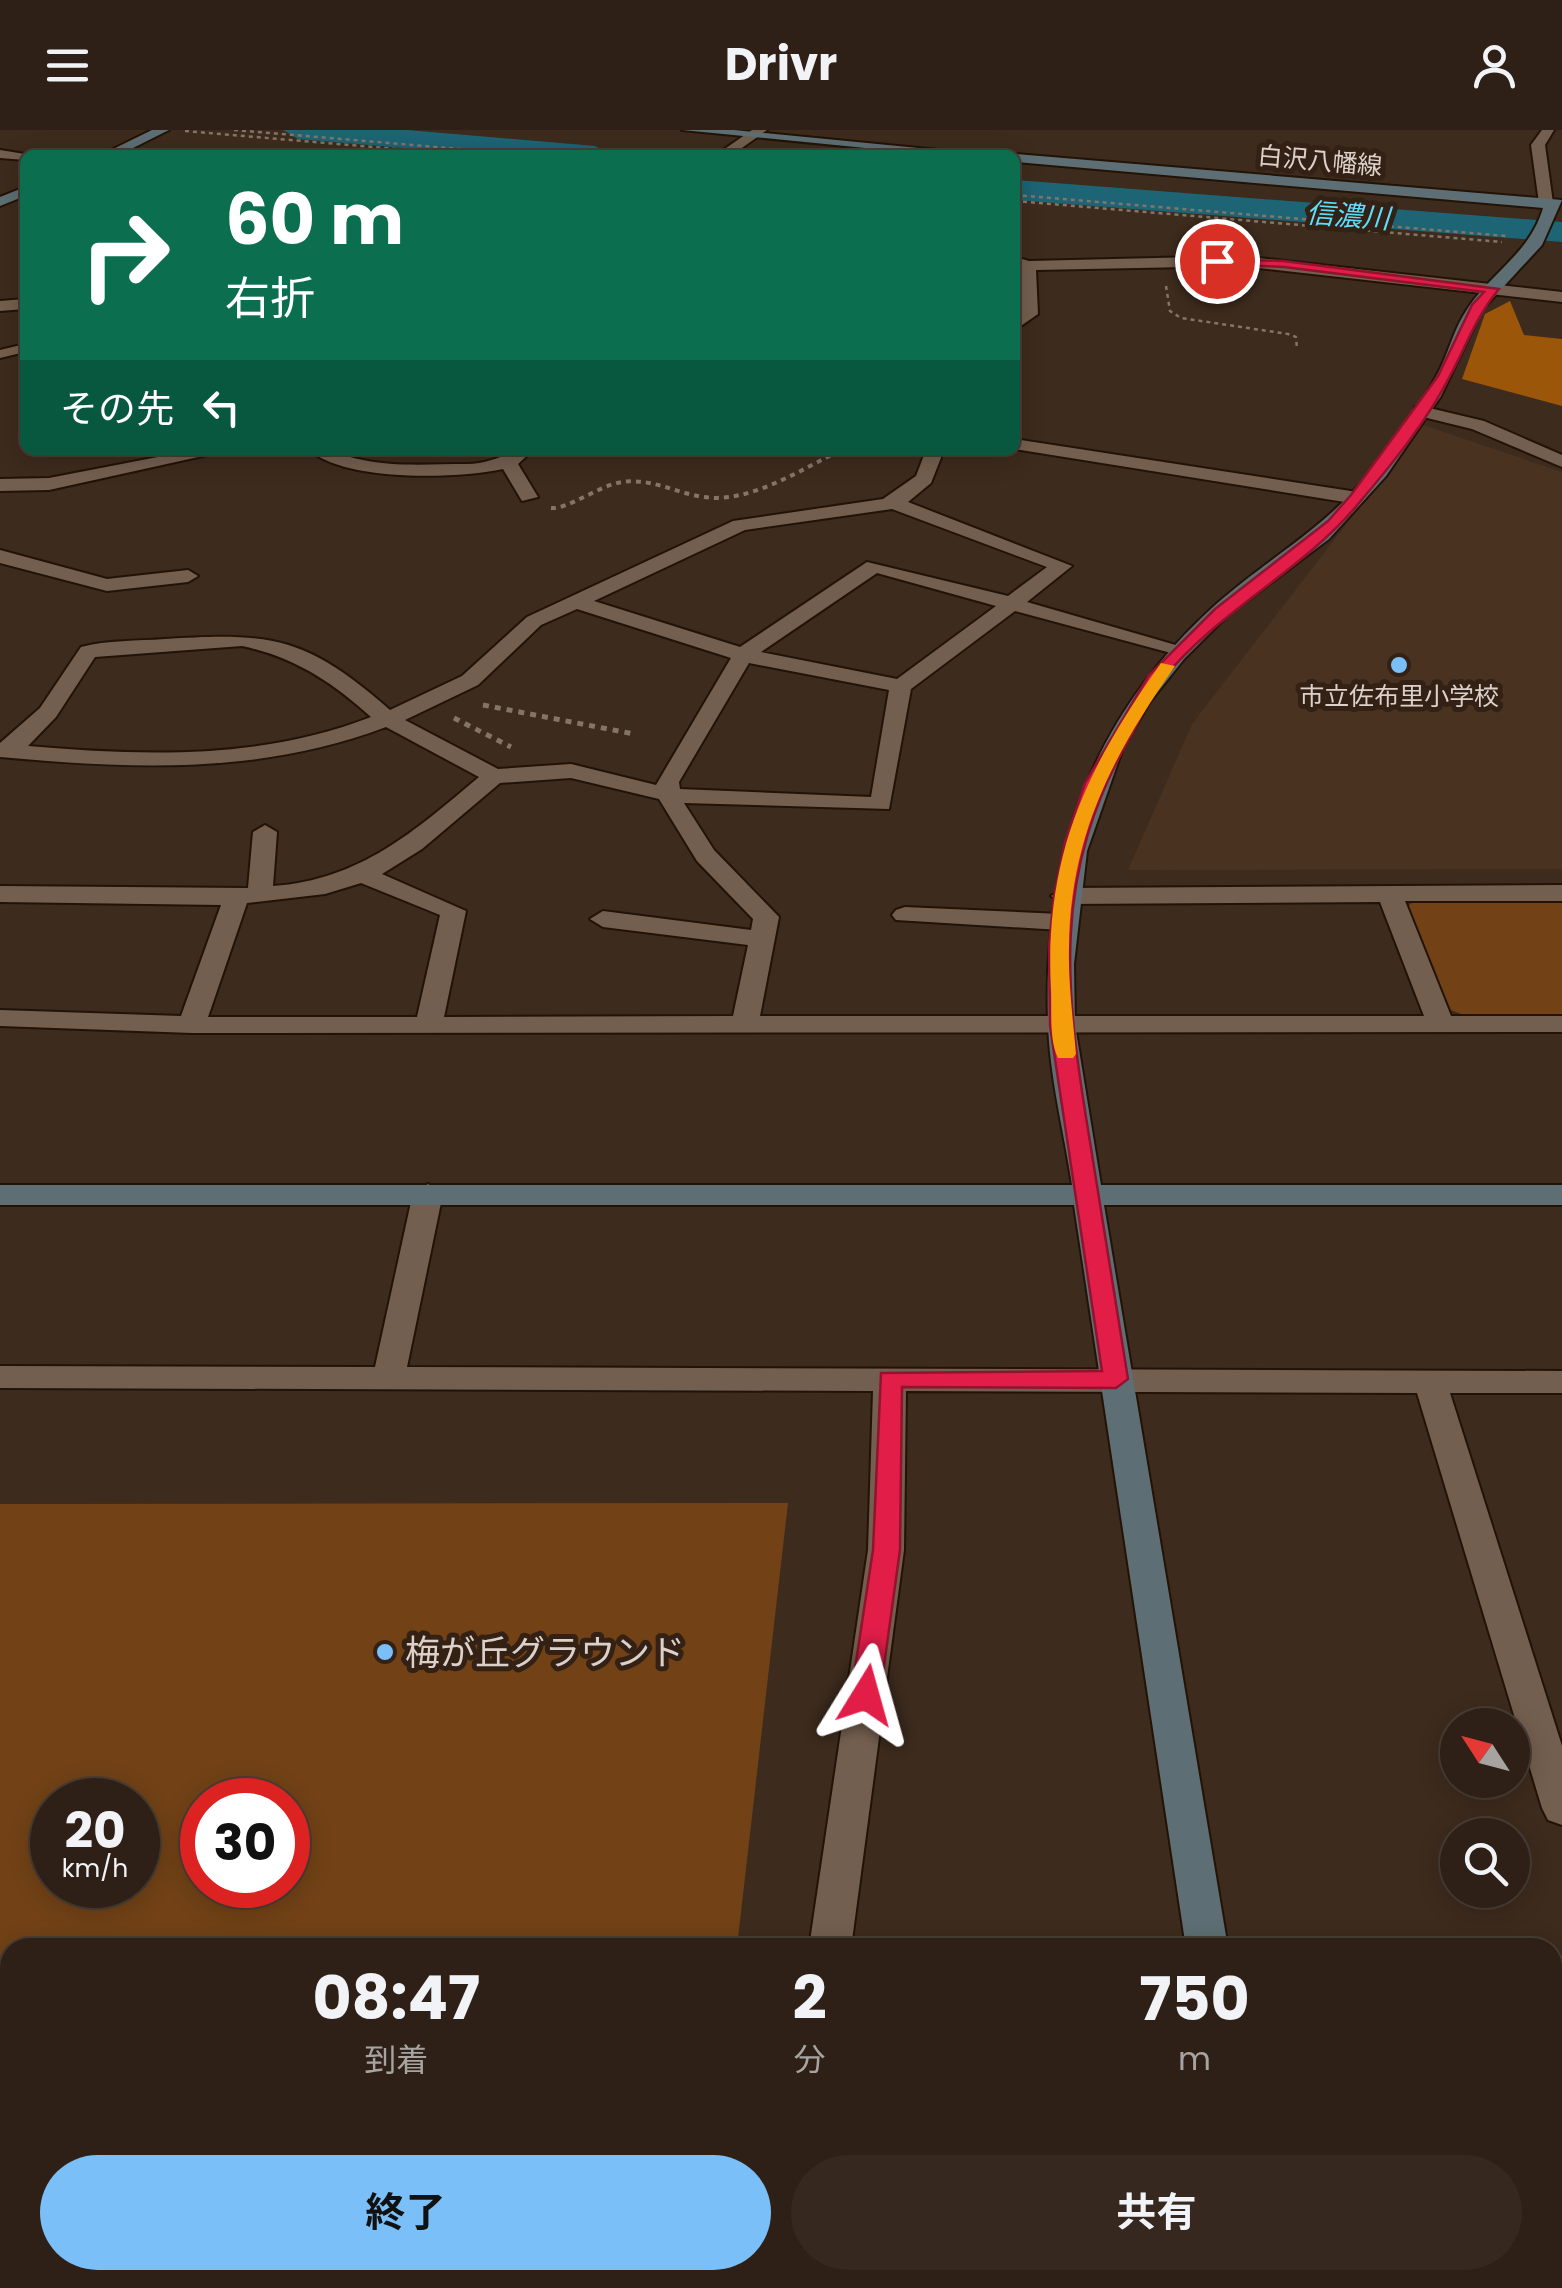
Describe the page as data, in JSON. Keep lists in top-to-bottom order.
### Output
{
  "streets": {
    "street": ["白沢八幡線"]
  },
  "water": ["信濃川"],
  "places": ["市立佐布里小学校", "梅が丘グラウンド"],
  "north": "top left",
  "page": {
    "header": "Drivr",
    "turn": ["60 m", "右折"],
    "then": "その先",
    "speed": "20 km/h",
    "limit": "30",
    "eta": [
      "08:47",
      "到着",
      "2",
      "分",
      "750",
      "m"
    ],
    "buttons": ["終了", "共有"]
  }
}
